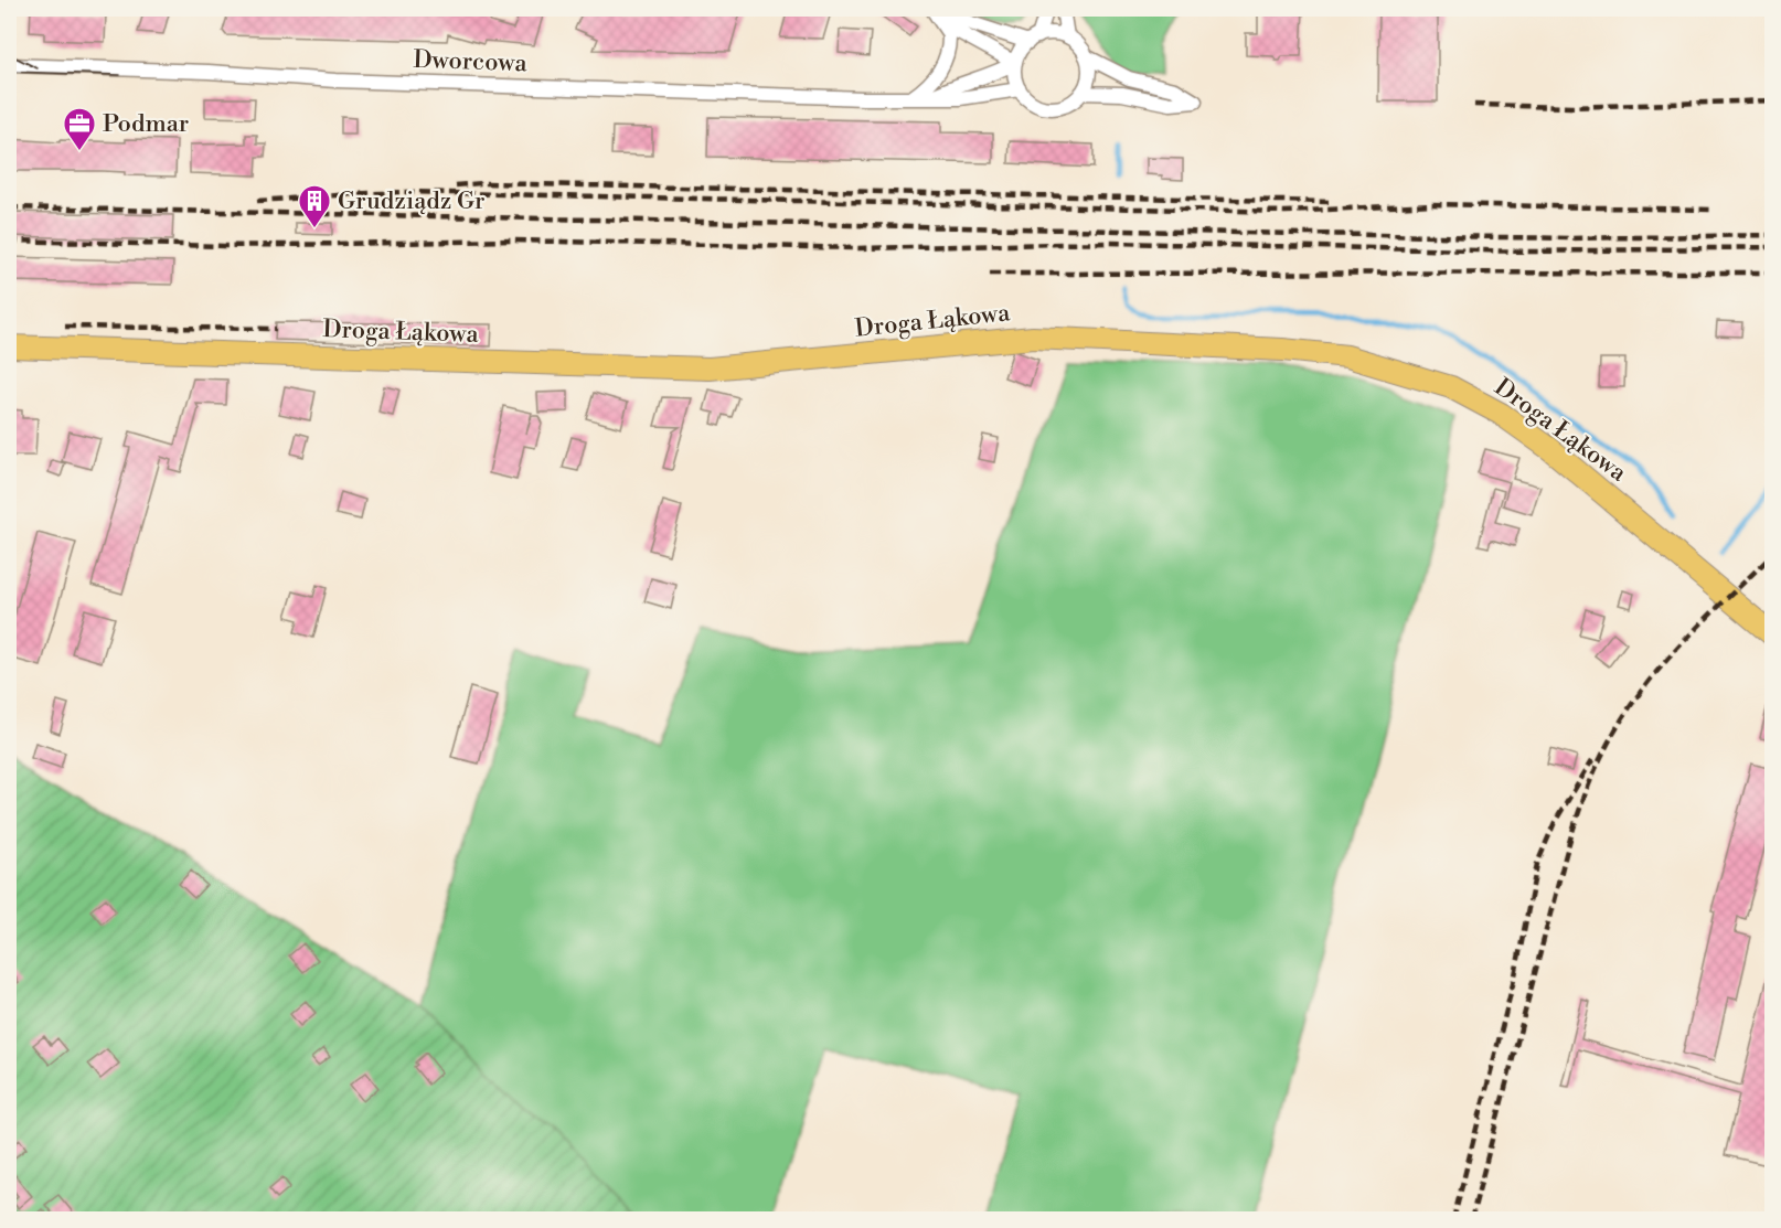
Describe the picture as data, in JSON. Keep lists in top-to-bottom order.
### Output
{
  "streets": {
    "main road": ["Droga Łąkowa"],
    "street": ["Dworcowa"]
  },
  "places": {
    "office": ["Podmar"],
    "building": ["Grudziądz Gr"]
  }
}
